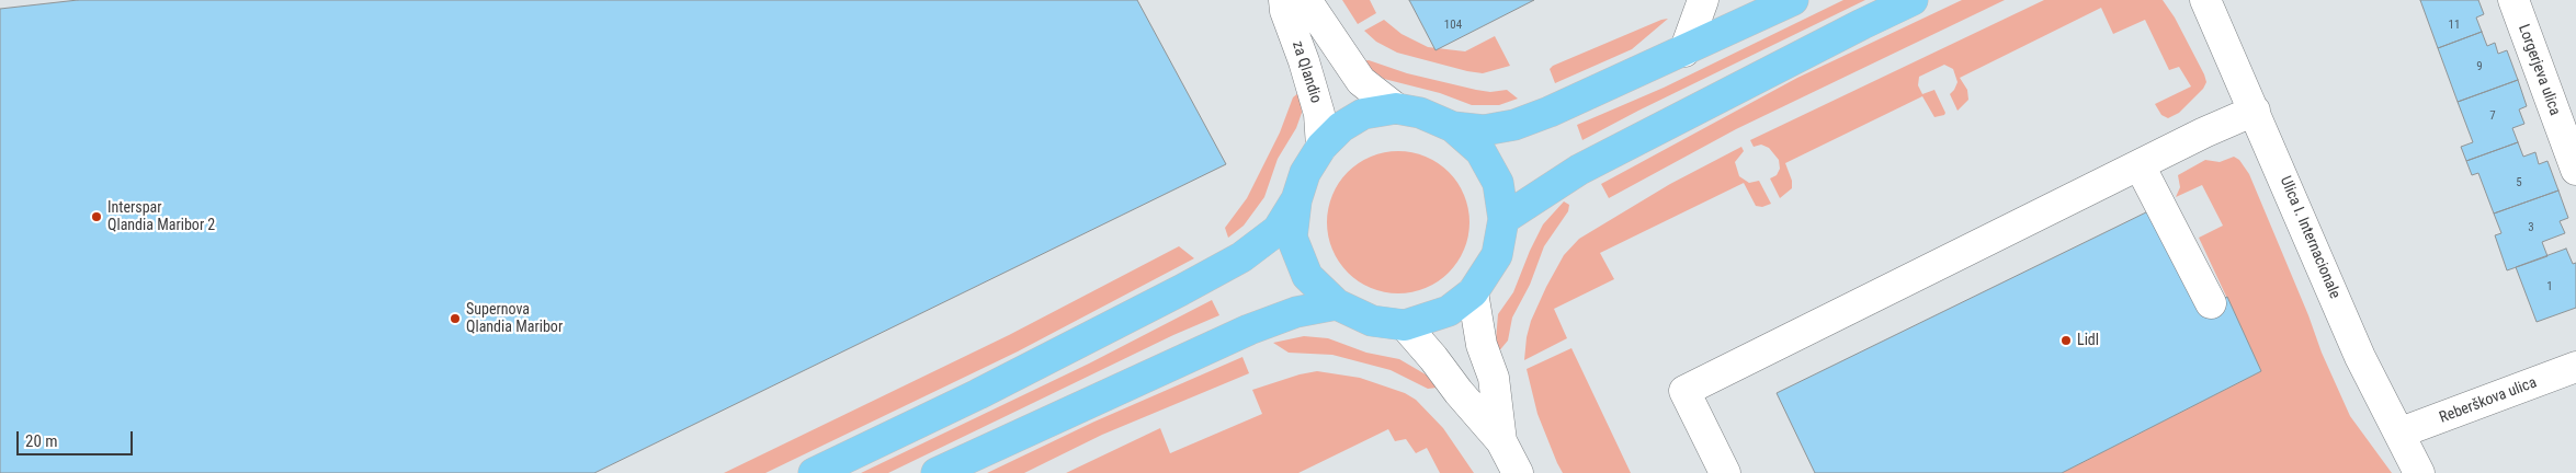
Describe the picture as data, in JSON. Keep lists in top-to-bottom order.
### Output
{
  "streets": {
    "street": [
      "Lorgerjeva ulica",
      "za Qlandio",
      "Ulica I. Internacionale",
      "Reberškova ulica"
    ]
  },
  "crossings": [
    ["Ulica I. Internacionale", "Reberškova ulica"]
  ],
  "places": ["Interspar Qlandia Maribor 2", "Supernova Qlandia Maribor", "Lidl"],
  "house_numbers": [
    "104",
    "11",
    "9",
    "7",
    "5",
    "3",
    "1"
  ],
  "scale_bar": "20 m"
}
